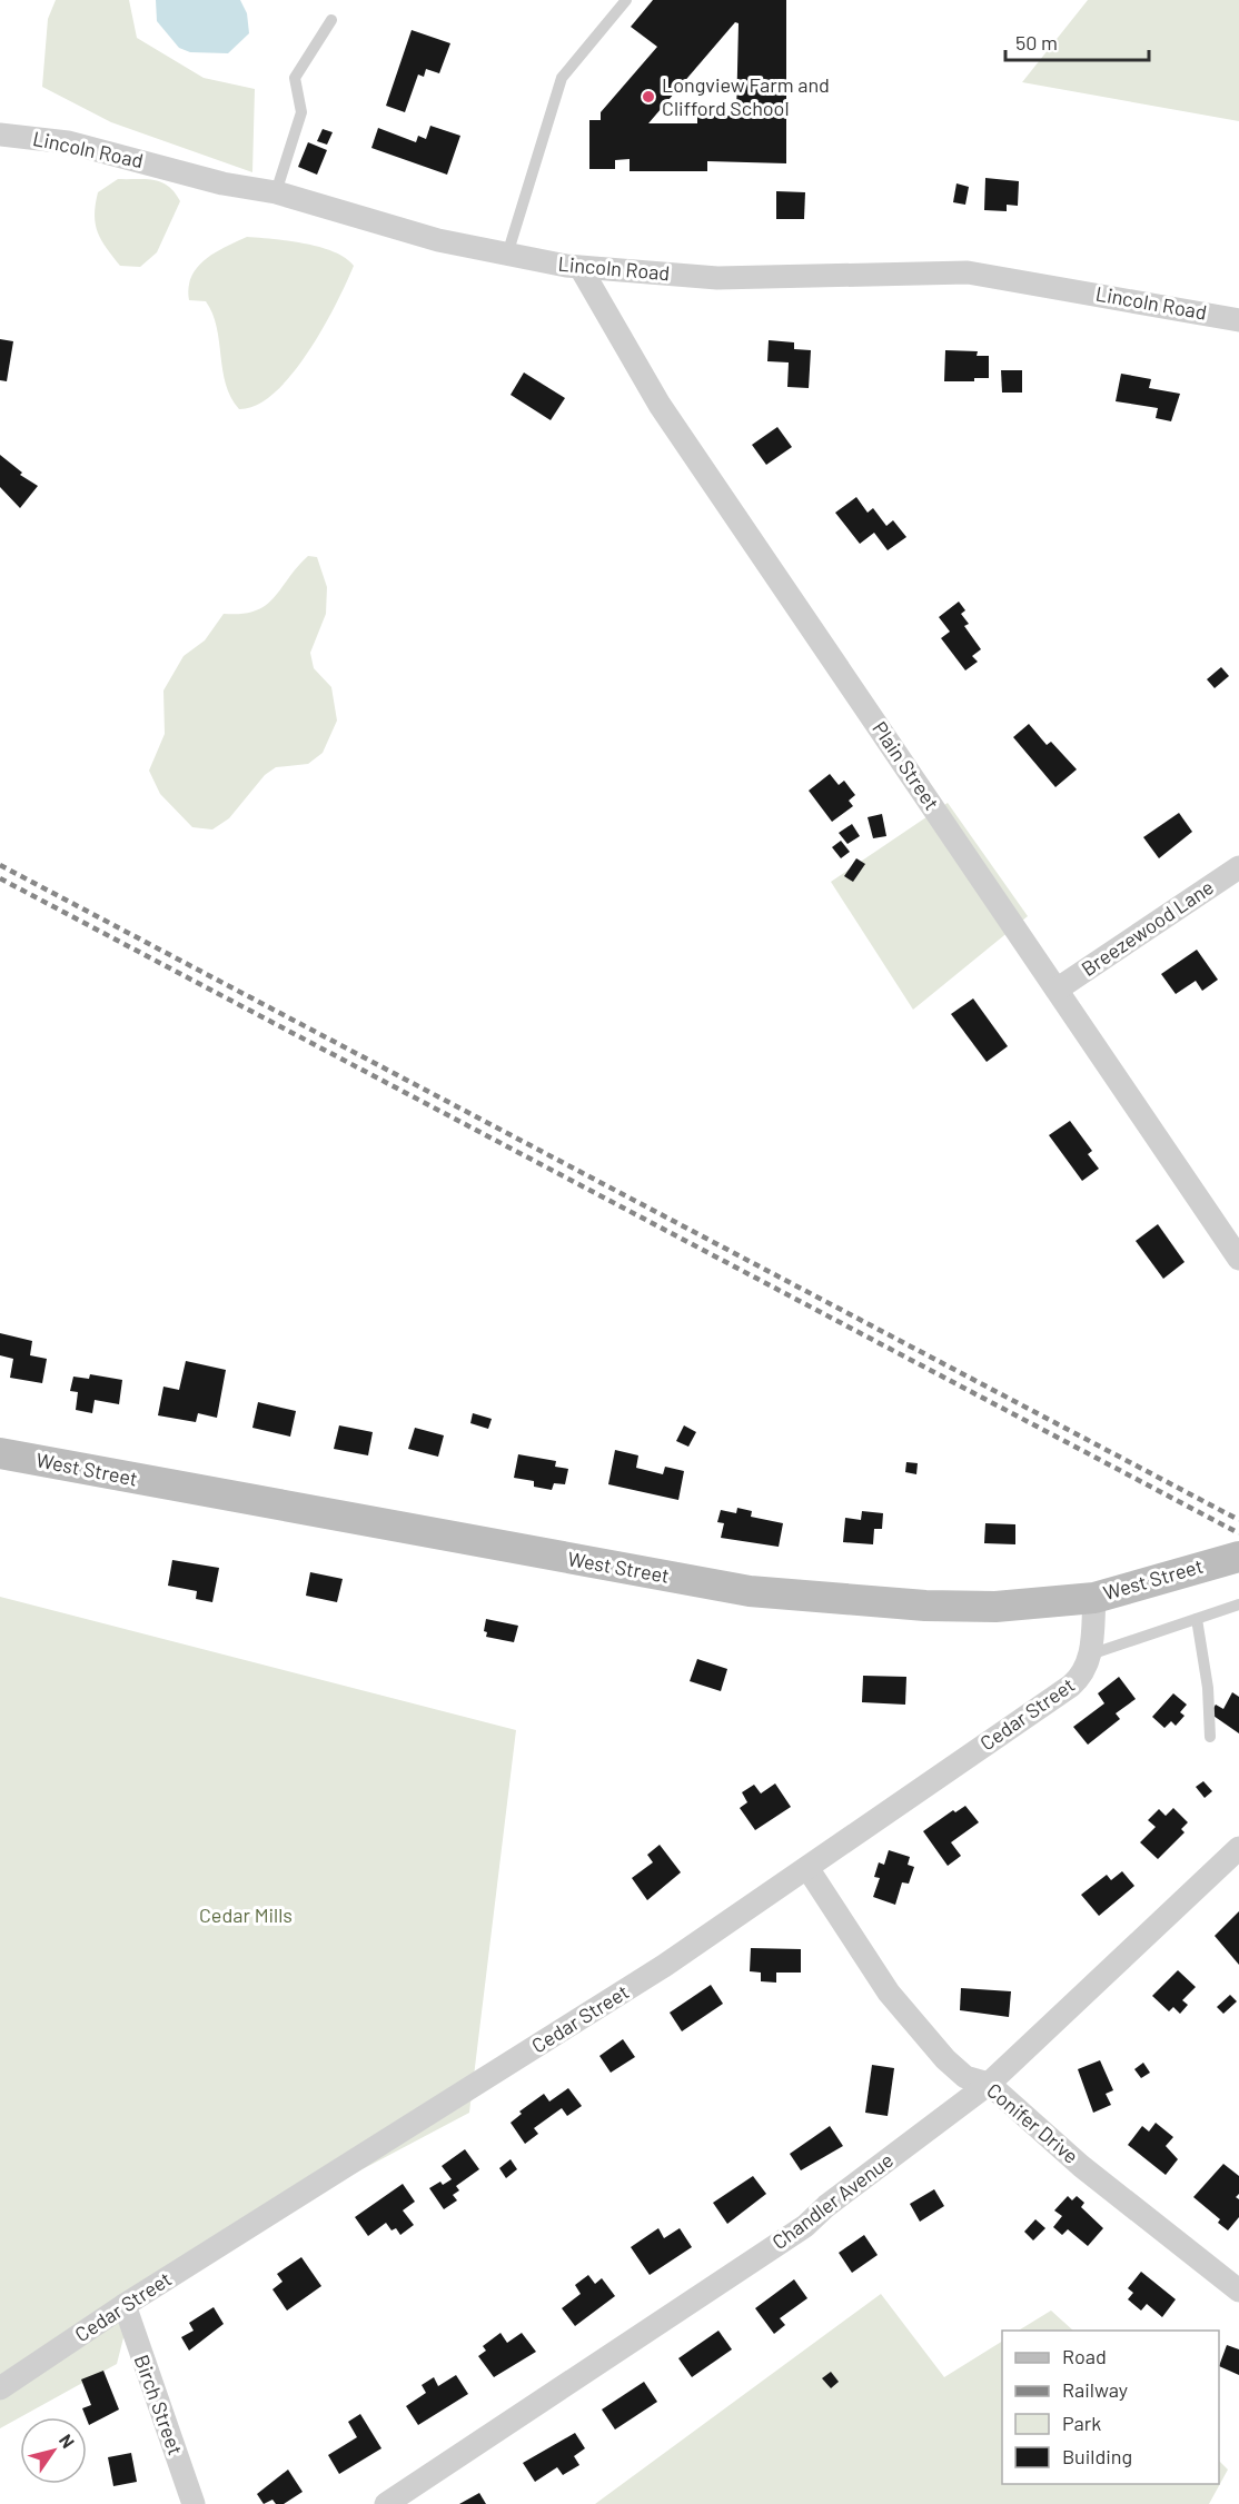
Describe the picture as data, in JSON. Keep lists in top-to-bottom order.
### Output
{
  "streets": {
    "main road": ["West Street"],
    "street": [
      "Lincoln Road",
      "Plain Street",
      "Breezewood Lane",
      "Cedar Street",
      "Conifer Drive",
      "Chandler Avenue",
      "Birch Street"
    ]
  },
  "crossings": [
    ["Lincoln Road", "Plain Street"],
    ["Plain Street", "Breezewood Lane"],
    ["West Street", "Cedar Street"],
    ["Cedar Street", "Conifer Drive"],
    ["Cedar Street", "Birch Street"],
    ["Conifer Drive", "Chandler Avenue"]
  ],
  "parks": ["Cedar Mills"],
  "places": ["Longview Farm and Clifford School"],
  "legend": [
    "Road",
    "Railway",
    "Park",
    "Building"
  ],
  "scale_bar": "50 m",
  "north": "top right"
}
